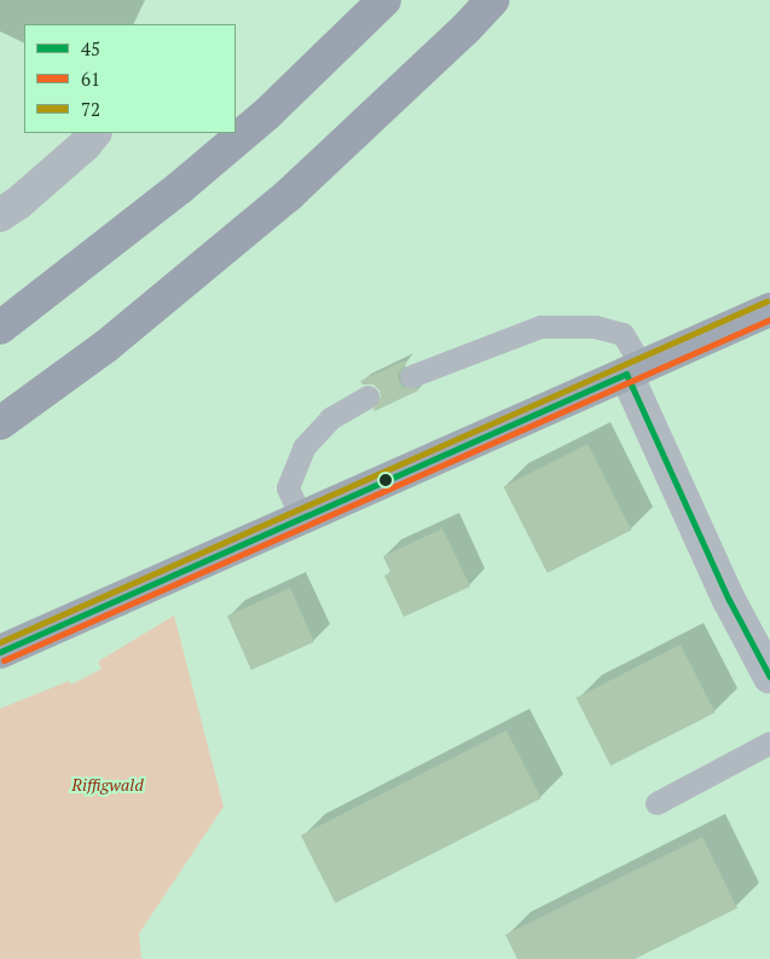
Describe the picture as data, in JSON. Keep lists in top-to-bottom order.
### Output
{
  "parks": ["Riffigwald"],
  "lines": ["transit line 72", "transit line 61", "transit line 45"],
  "legend": ["45", "61", "72"]
}
